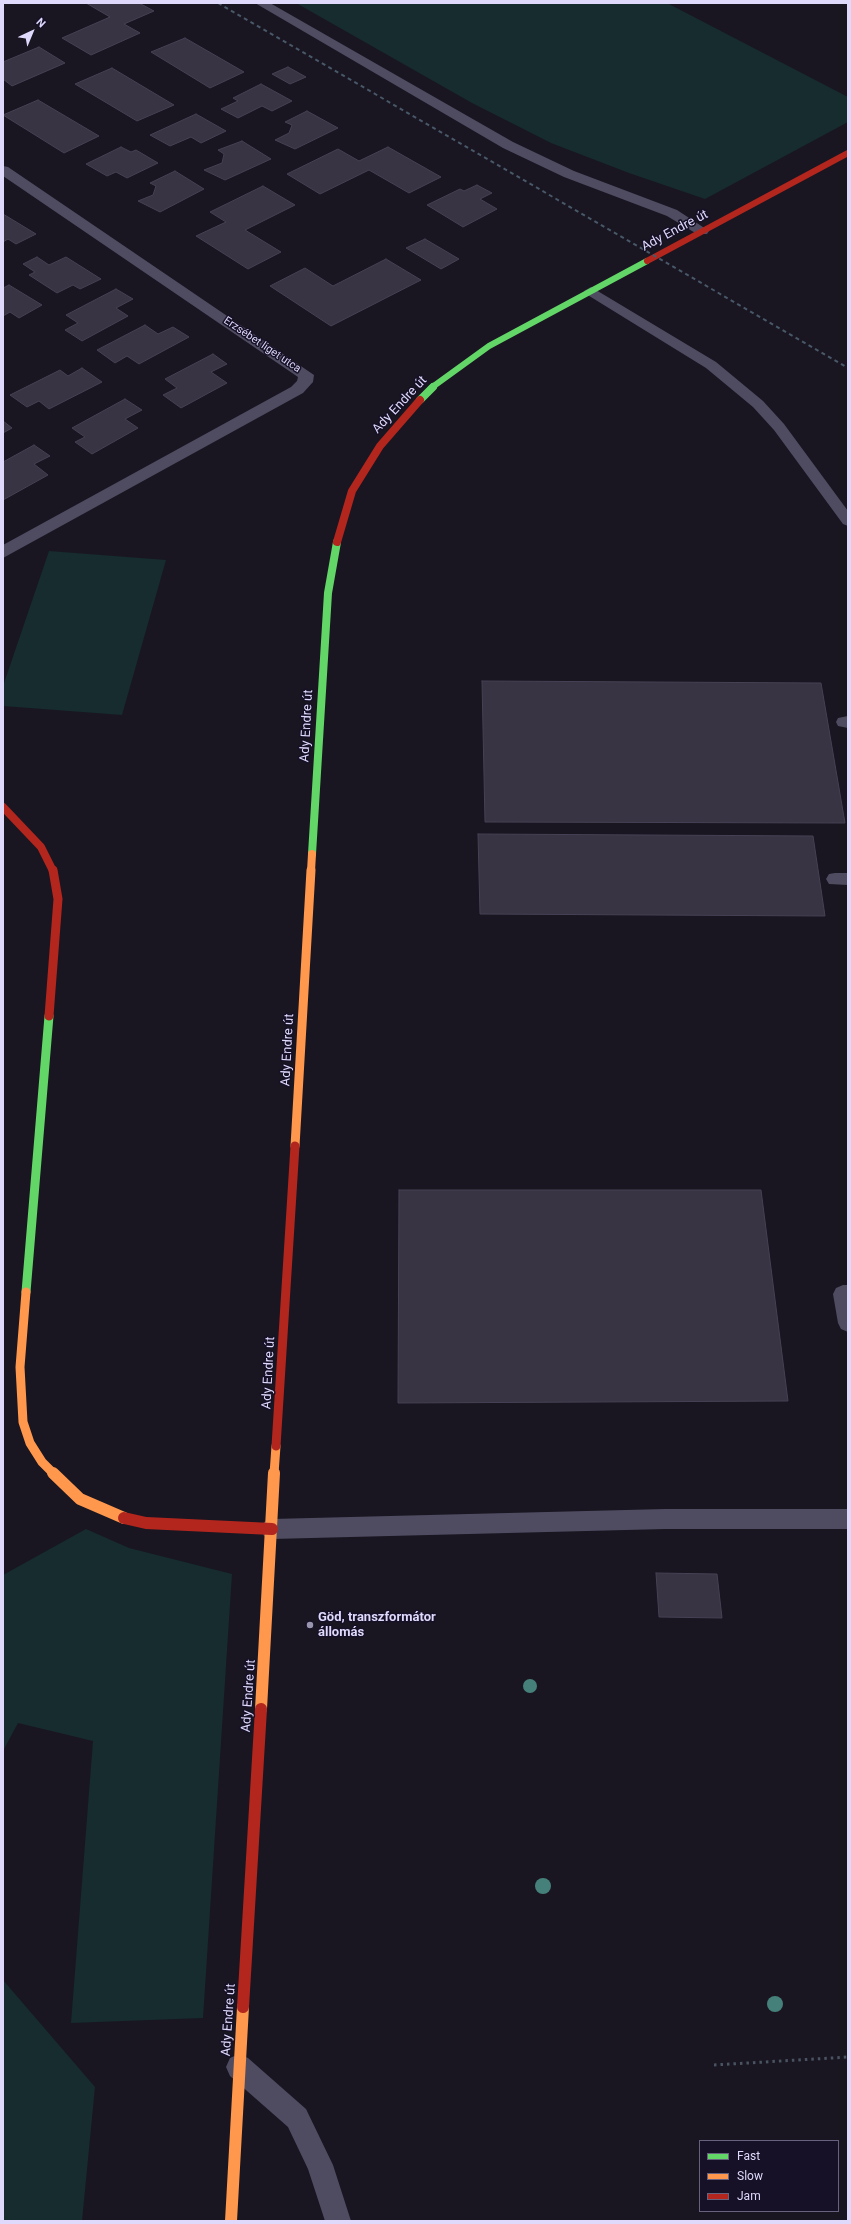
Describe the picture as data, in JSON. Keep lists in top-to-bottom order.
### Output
{
  "streets": {
    "street": ["Ady Endre út", "Erzsébet liget utca"]
  },
  "places": ["Göd, transzformátor állomás"],
  "legend": ["Fast", "Slow", "Jam"],
  "north": "top right"
}
